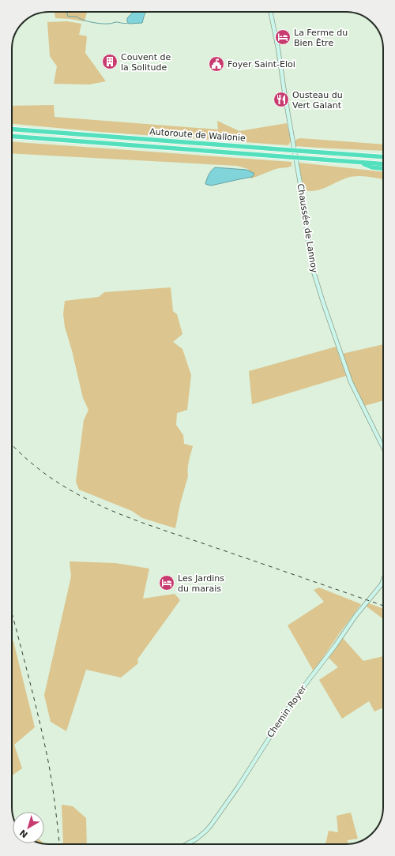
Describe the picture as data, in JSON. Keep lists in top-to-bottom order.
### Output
{
  "streets": {
    "highway": ["Autoroute de Wallonie"],
    "main road": ["Chaussée de Lannoy", "Chemin Royer"]
  },
  "places": {
    "hotel": ["La Ferme du Bien Être", "Les Jardins du marais"],
    "building": ["Couvent de la Solitude"],
    "public building": ["Foyer Saint-Eloi"],
    "restaurant": ["Ousteau du Vert Galant"]
  },
  "north": "bottom left"
}
